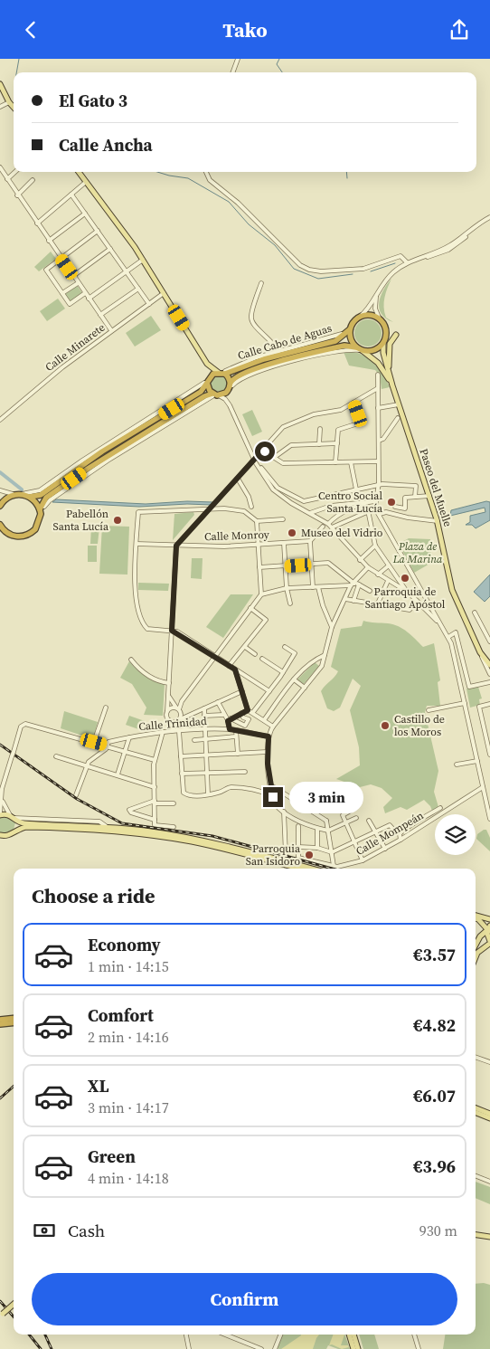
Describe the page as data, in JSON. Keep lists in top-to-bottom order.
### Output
{
  "streets": {
    "main road": ["Paseo del Muelle"],
    "street": [
      "Calle Cabo de Aguas",
      "Calle Minarete",
      "Calle Monroy",
      "Calle Trinidad",
      "Calle Mompeán"
    ]
  },
  "parks": ["Plaza de La Marina"],
  "places": [
    "Centro Social Santa Lucía",
    "Pabellón Santa Lucía",
    "Museo del Vidrio",
    "Parroquia de Santiago Apóstol",
    "Castillo de los Moros",
    "Parroquia San Isidoro"
  ],
  "page": {
    "header": "Tako",
    "banner": ["El Gato 3", "Calle Ancha"],
    "bubble": "3 min",
    "heading": "Choose a ride",
    "list": [
      {
        "name": "Economy",
        "note": "1 min · 14:15",
        "value": "€3.57"
      },
      {
        "name": "Comfort",
        "note": "2 min · 14:16",
        "value": "€4.82"
      },
      {
        "name": "XL",
        "note": "3 min · 14:17",
        "value": "€6.07"
      },
      {
        "name": "Green",
        "note": "4 min · 14:18",
        "value": "€3.96"
      }
    ],
    "pay": ["Cash", "930 m"],
    "buttons": "Confirm"
  }
}
